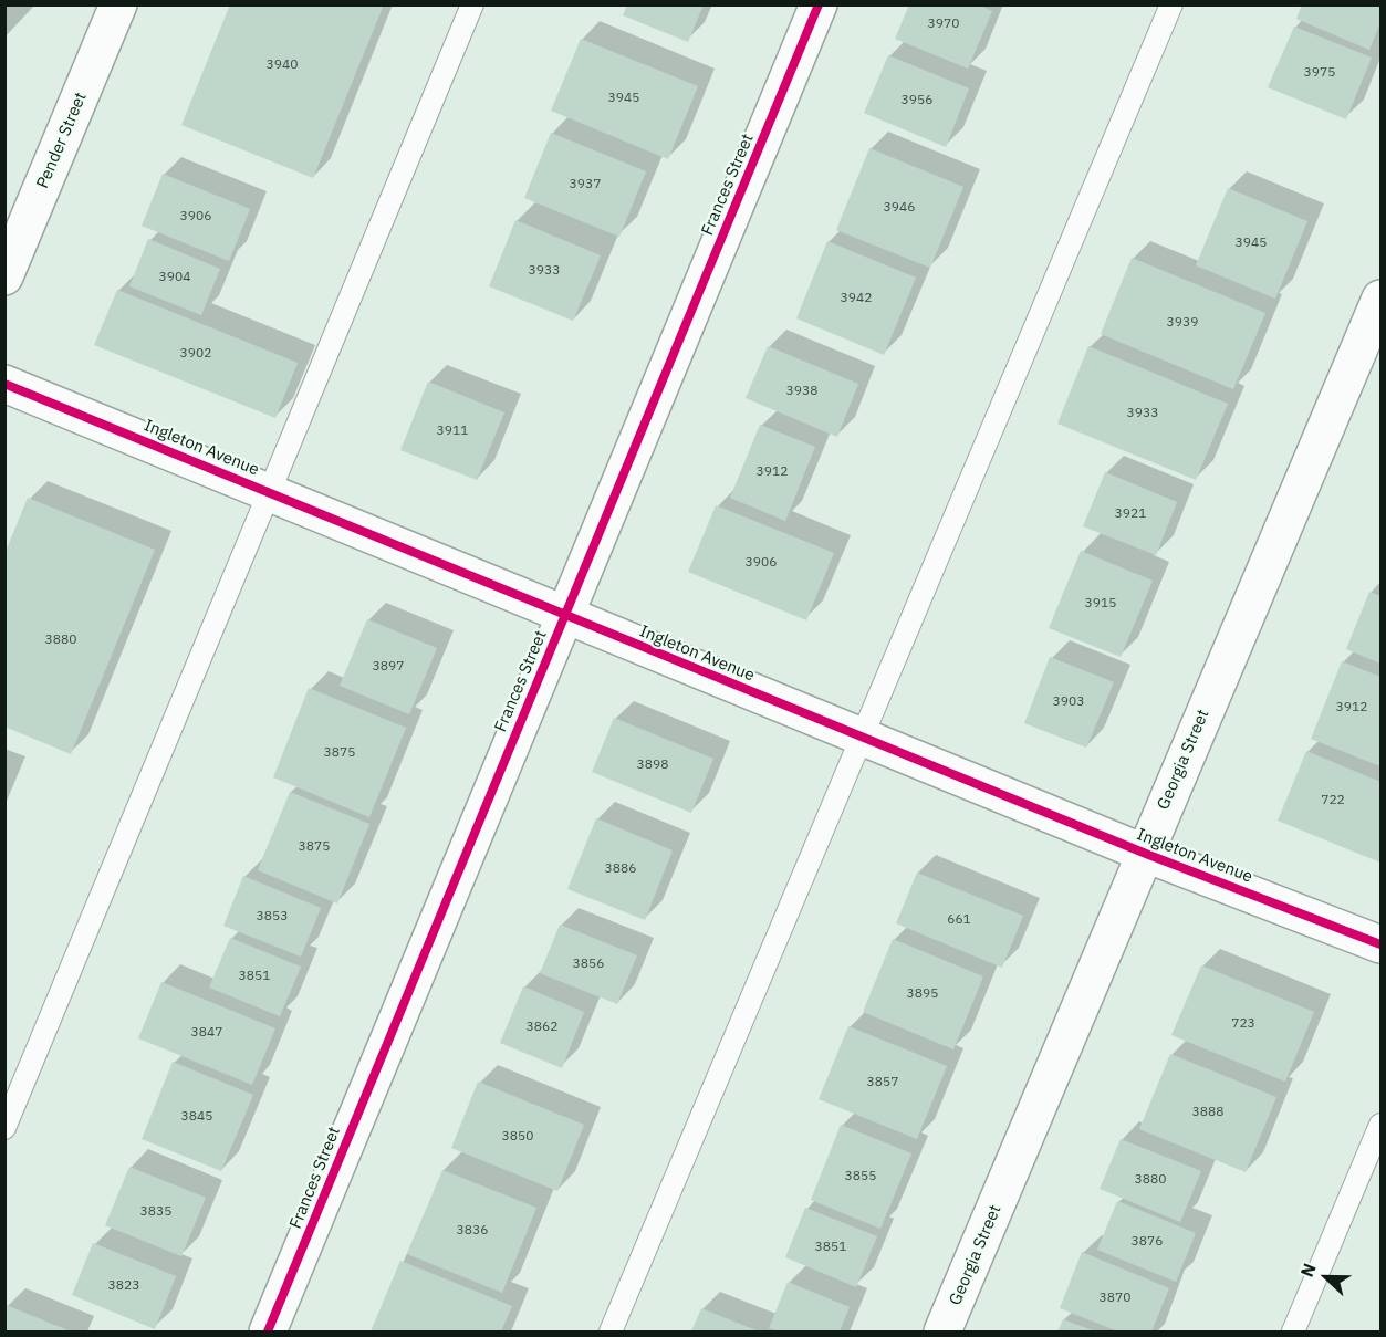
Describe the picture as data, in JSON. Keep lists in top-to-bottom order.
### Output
{
  "streets": {
    "street": [
      "Pender Street",
      "Frances Street",
      "Ingleton Avenue",
      "Georgia Street"
    ]
  },
  "crossings": [
    ["Frances Street", "Ingleton Avenue"],
    ["Ingleton Avenue", "Georgia Street"]
  ],
  "house_numbers": [
    "3970",
    "3940",
    "3975",
    "3945",
    "3956",
    "3937",
    "3946",
    "3906",
    "3945",
    "3933",
    "3904",
    "3942",
    "3939",
    "3902",
    "3938",
    "3933",
    "3911",
    "3912",
    "3921",
    "3906",
    "3915",
    "3880",
    "3897",
    "3903",
    "3912",
    "3875",
    "3898",
    "722",
    "3875",
    "3886",
    "3853",
    "661",
    "3856",
    "3851",
    "3895",
    "723",
    "3862",
    "3847",
    "3857",
    "3888",
    "3845",
    "3850",
    "3855",
    "3880",
    "3835",
    "3836",
    "3876",
    "3851",
    "3823",
    "3870"
  ],
  "north": "left"
}
